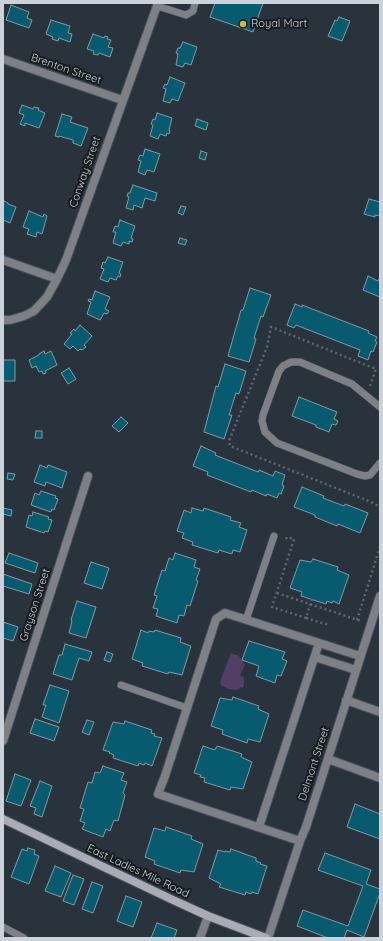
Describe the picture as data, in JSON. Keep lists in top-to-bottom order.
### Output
{
  "streets": {
    "street": [
      "Brenton Street",
      "Conway Street",
      "Grayson Street",
      "Delmont Street",
      "East Ladies Mile Road"
    ]
  },
  "crossings": [
    ["Brenton Street", "Conway Street"],
    ["Delmont Street", "East Ladies Mile Road"]
  ],
  "places": ["Royal Mart"]
}
